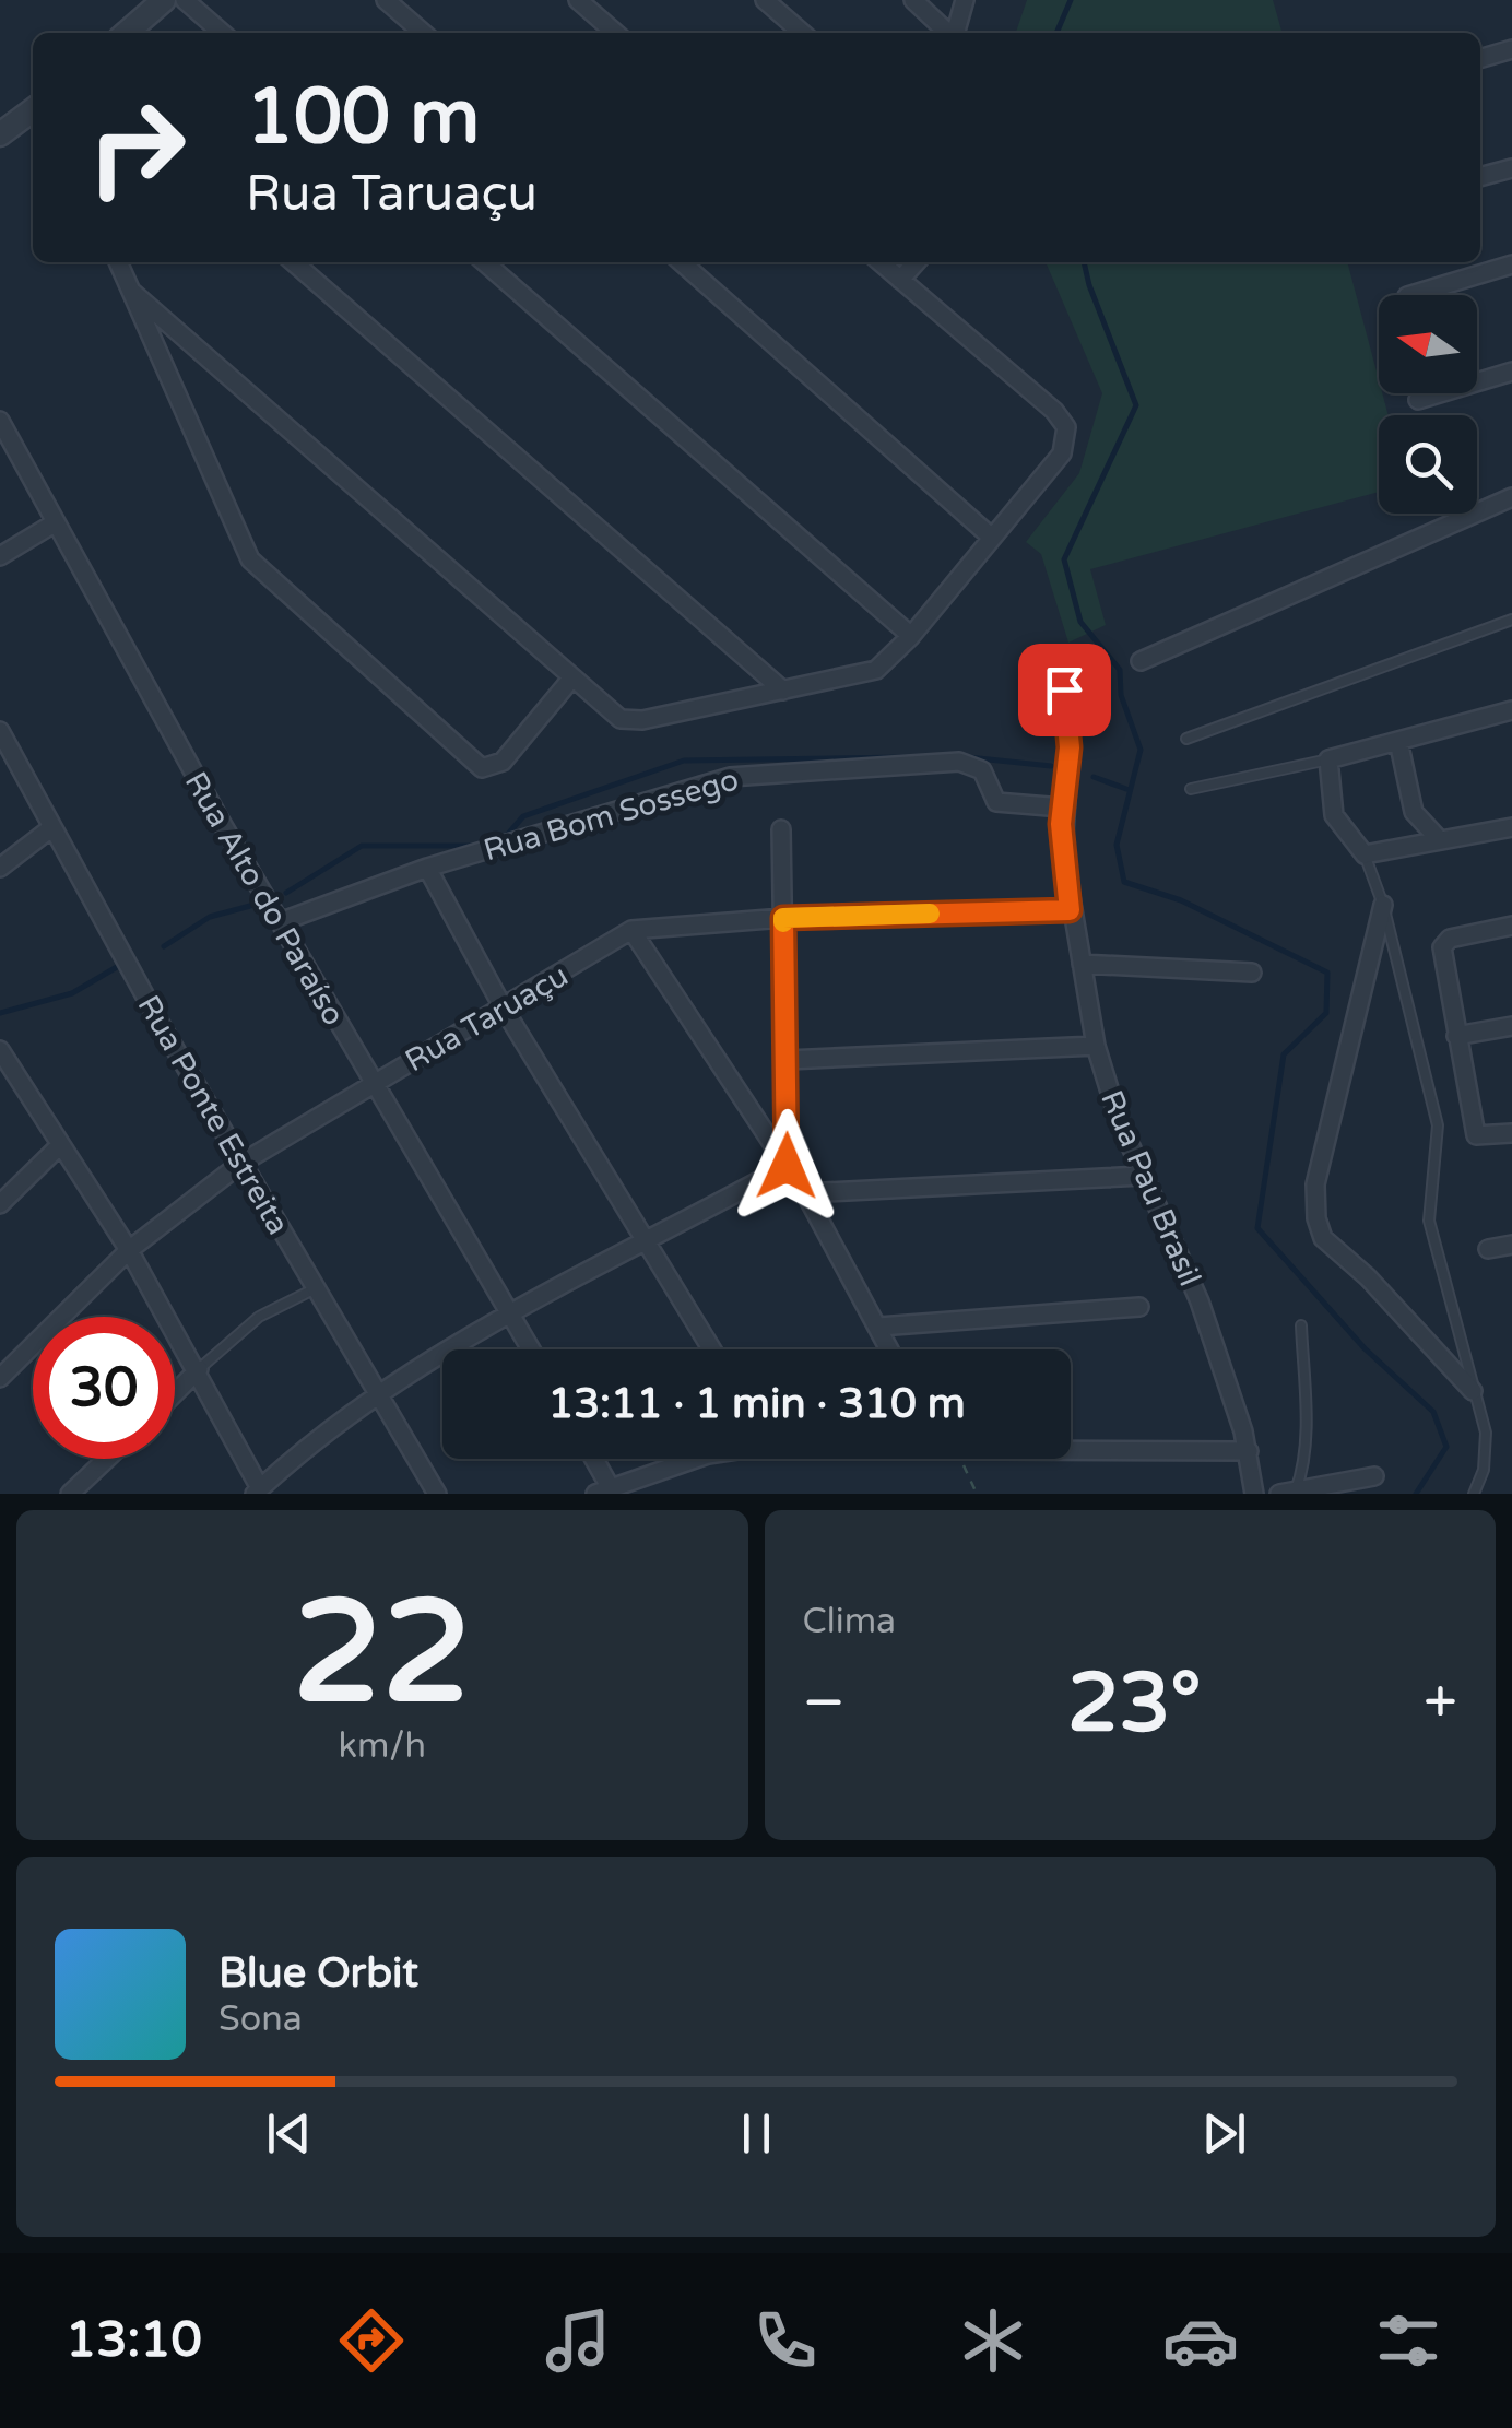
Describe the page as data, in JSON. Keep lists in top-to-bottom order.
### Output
{
  "streets": {
    "street": [
      "Rua Bom Sossego",
      "Rua Alto do Paraíso",
      "Rua Taruaçu",
      "Rua Ponte Estreita",
      "Rua Pau Brasil"
    ]
  },
  "crossings": [
    ["Rua Bom Sossego", "Rua Alto do Paraíso"],
    ["Rua Bom Sossego", "Rua Pau Brasil"],
    ["Rua Alto do Paraíso", "Rua Taruaçu"],
    ["Rua Taruaçu", "Rua Ponte Estreita"],
    ["Rua Taruaçu", "Rua Pau Brasil"]
  ],
  "north": "left",
  "page": {
    "turn": ["100 m", "Rua Taruaçu"],
    "limit": "30",
    "trip": "13:11 · 1 min · 310 m",
    "tile": [
      ["22", "km/h"],
      "Clima"
    ],
    "heat": ["−", "23°", "+"],
    "song": ["Blue Orbit", "Sona"],
    "tabs": "13:10"
  }
}
